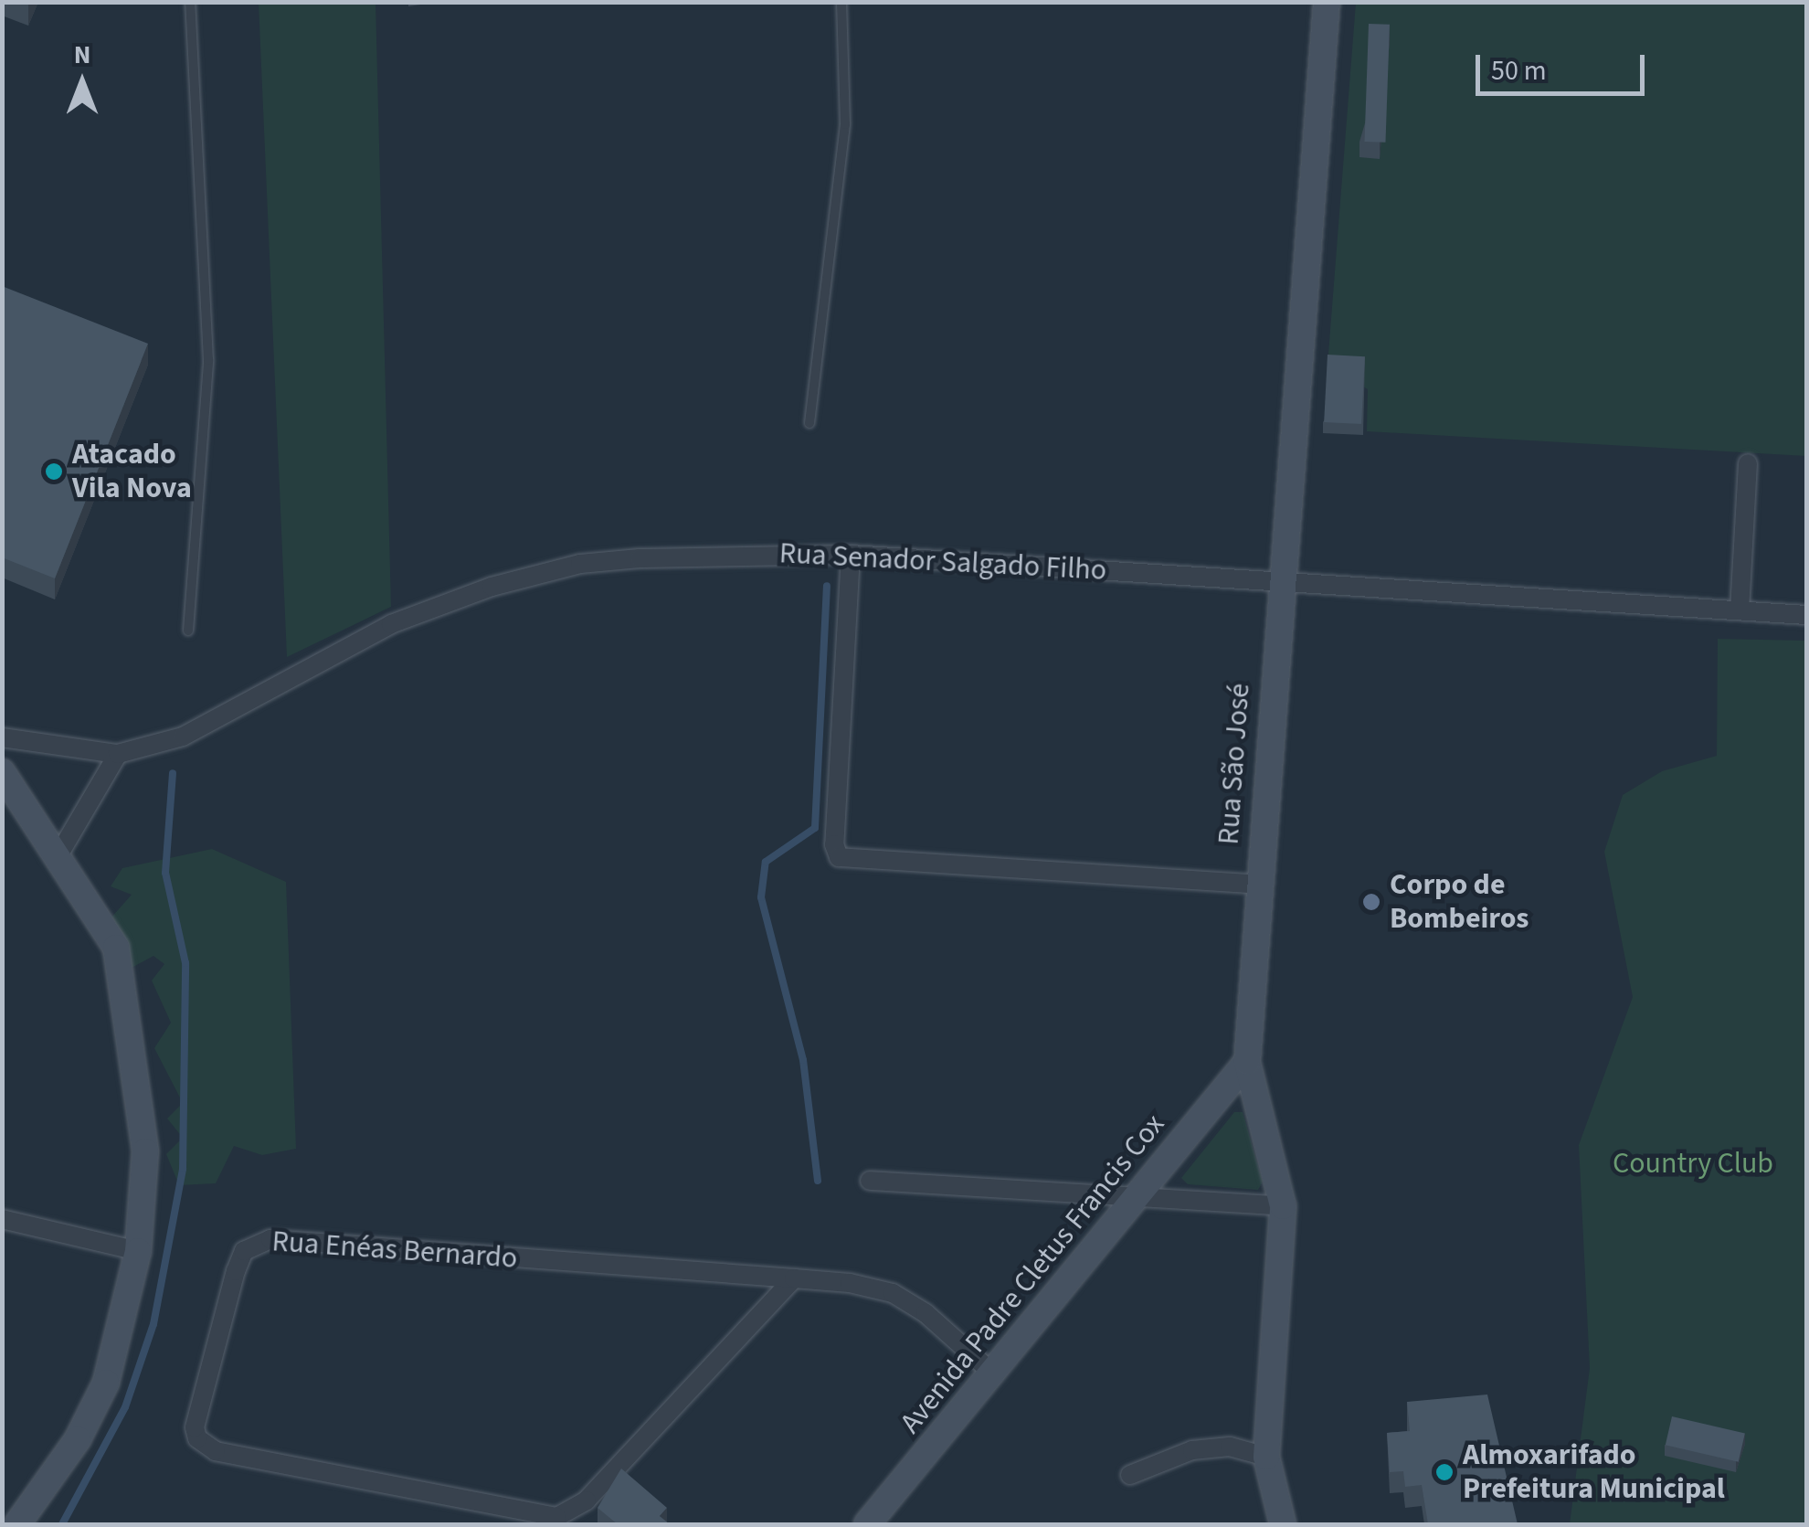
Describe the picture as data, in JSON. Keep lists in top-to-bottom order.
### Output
{
  "streets": {
    "street": [
      "Rua Senador Salgado Filho",
      "Rua São José",
      "Rua Enéas Bernardo",
      "Avenida Padre Cletus Francis Cox"
    ]
  },
  "crossings": [
    ["Rua Senador Salgado Filho", "Rua São José"],
    ["Rua São José", "Avenida Padre Cletus Francis Cox"],
    ["Rua Enéas Bernardo", "Avenida Padre Cletus Francis Cox"]
  ],
  "parks": ["Country Club"],
  "places": ["Atacado Vila Nova", "Corpo de Bombeiros", "Almoxarifado Prefeitura Municipal"],
  "scale_bar": "50 m",
  "north": "top"
}
